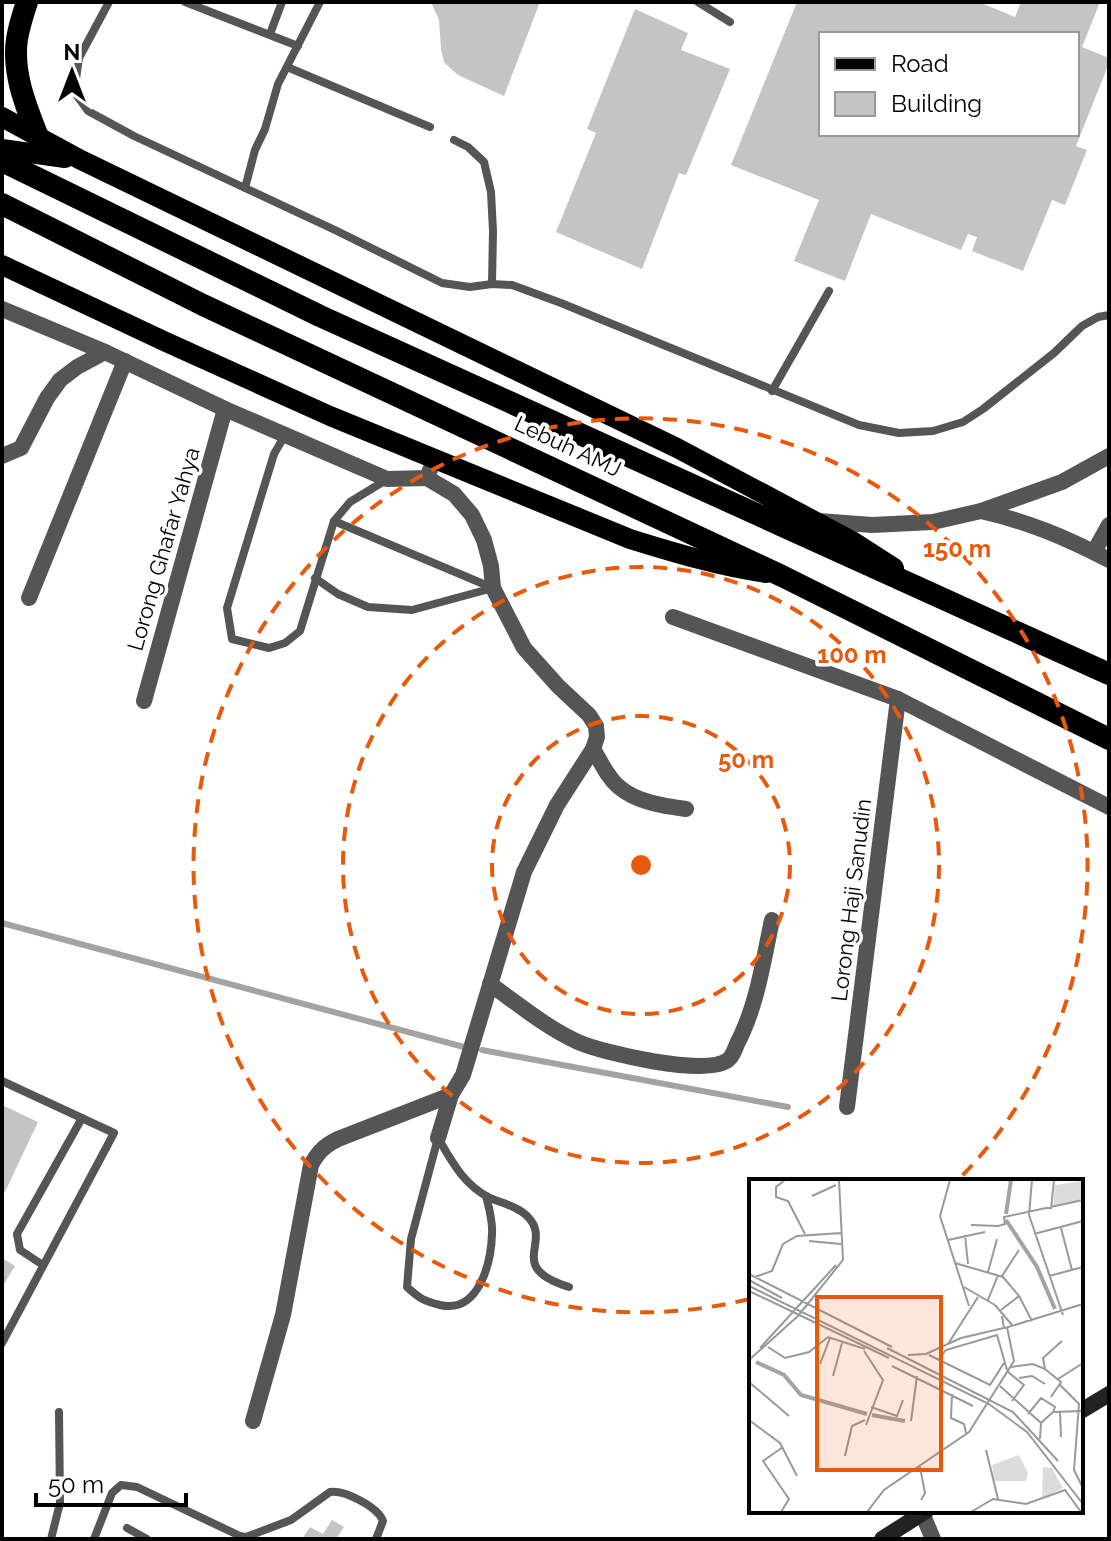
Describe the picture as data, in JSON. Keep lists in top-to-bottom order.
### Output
{
  "streets": {
    "highway": ["Lebuh AMJ"],
    "street": ["Lorong Ghafar Yahya", "Lorong Haji Sanudin"]
  },
  "legend": ["Road", "Building"],
  "scale_bar": "50 m",
  "north": "top",
  "rings": ["150 m", "100 m", "50 m"]
}
